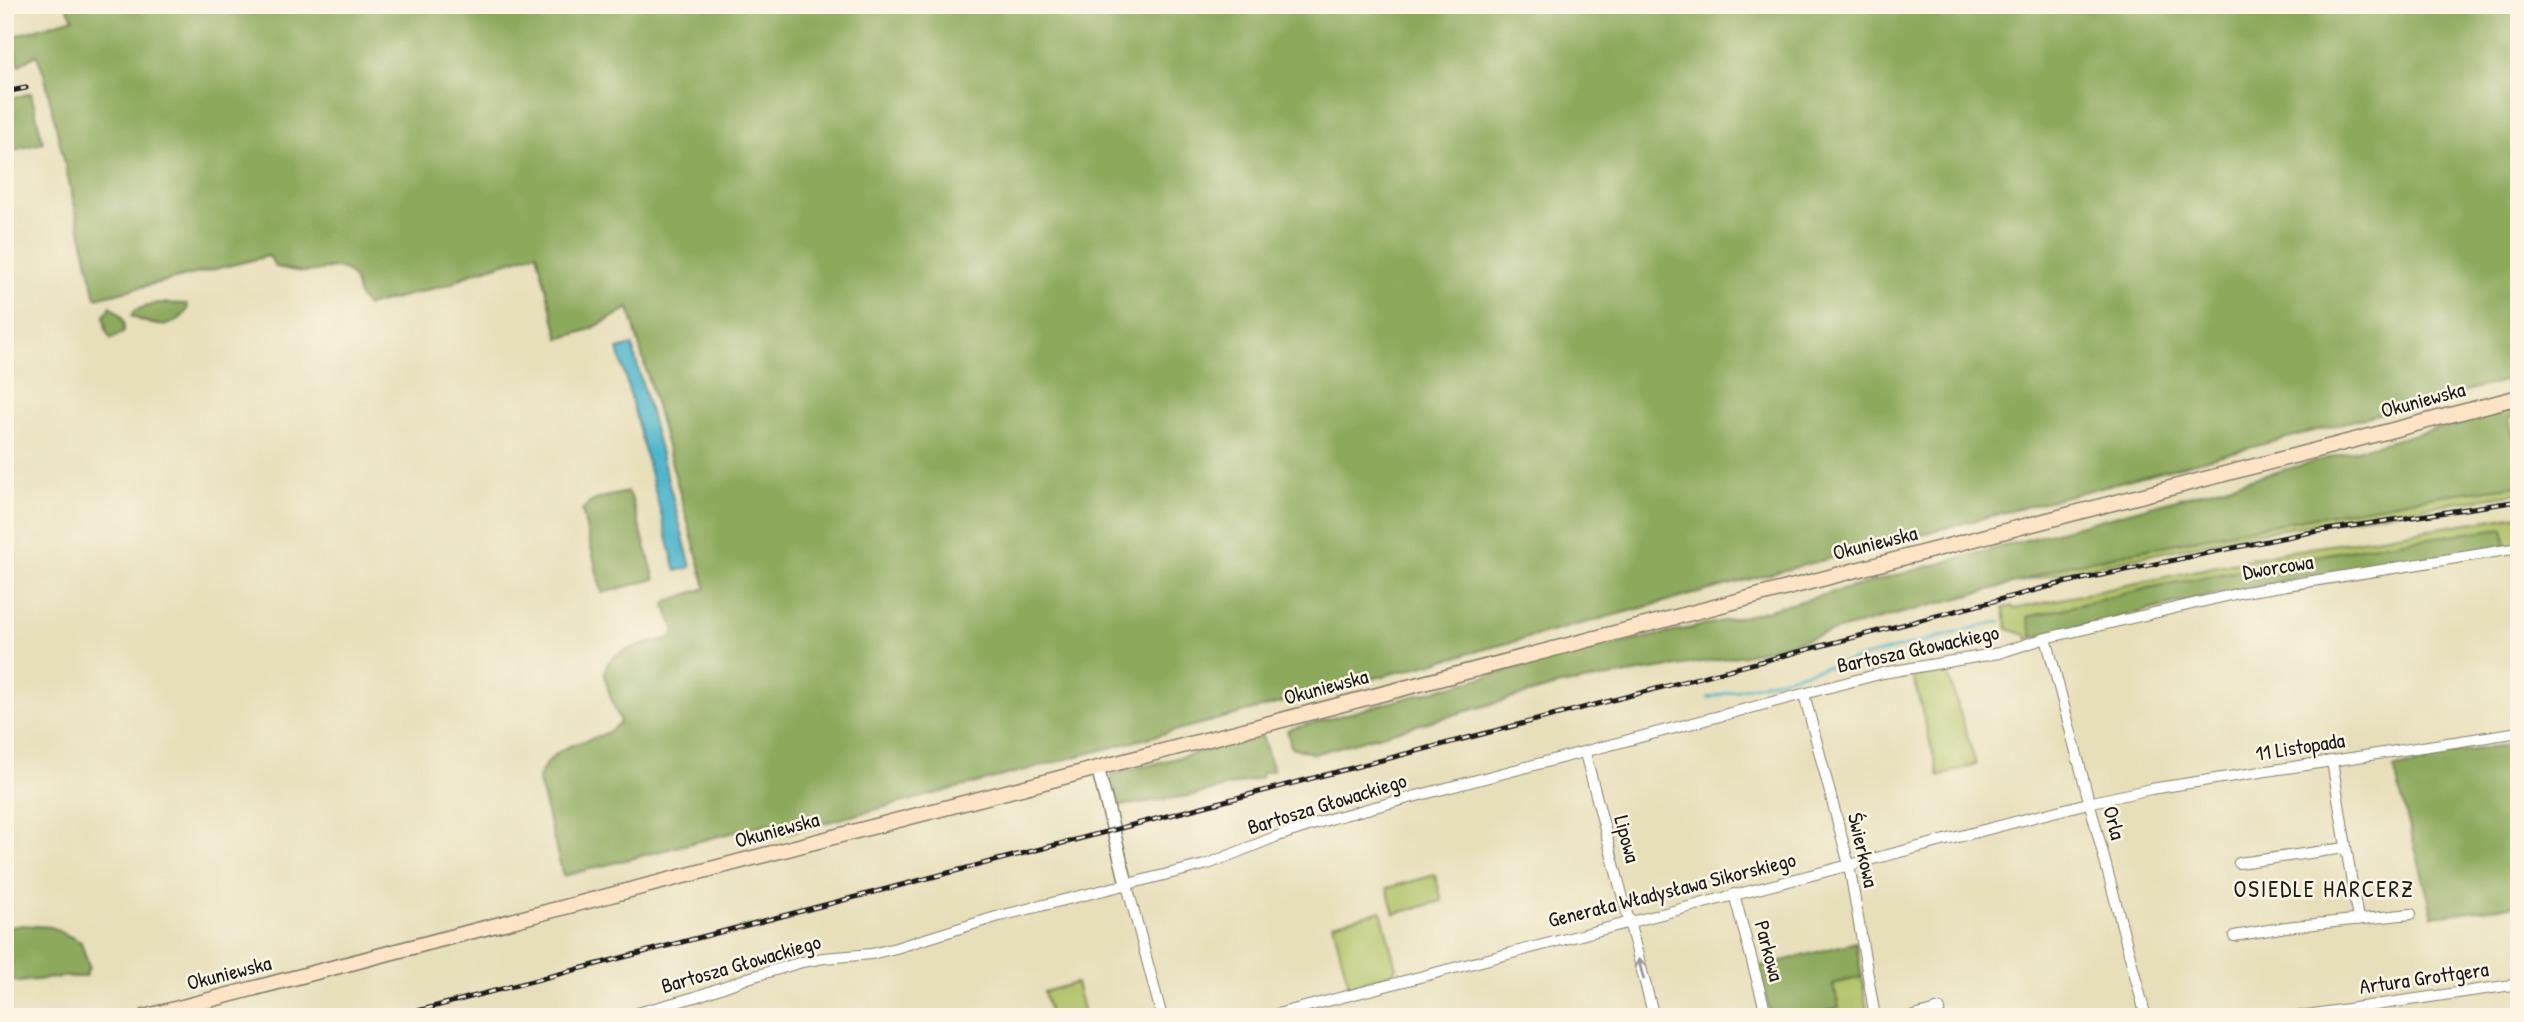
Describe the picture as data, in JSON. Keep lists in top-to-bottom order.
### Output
{
  "streets": {
    "main road": ["Okuniewska"],
    "street": [
      "Dworcowa",
      "Bartosza Głowackiego",
      "11 Listopada",
      "Orla",
      "Lipowa",
      "Świerkowa",
      "Generała Władysława Sikorskiego",
      "Parkowa",
      "Artura Grottgera"
    ]
  },
  "crossings": [
    ["Dworcowa", "Bartosza Głowackiego"],
    ["Dworcowa", "Orla"],
    ["Bartosza Głowackiego", "Orla"],
    ["Bartosza Głowackiego", "Lipowa"],
    ["Bartosza Głowackiego", "Świerkowa"],
    ["11 Listopada", "Orla"],
    ["11 Listopada", "Generała Władysława Sikorskiego"],
    ["Orla", "Generała Władysława Sikorskiego"],
    ["Lipowa", "Generała Władysława Sikorskiego"],
    ["Świerkowa", "Generała Władysława Sikorskiego"],
    ["Generała Władysława Sikorskiego", "Parkowa"]
  ],
  "one_way": ["Lipowa"],
  "districts": ["OSIEDLE HARCERZ"]
}
